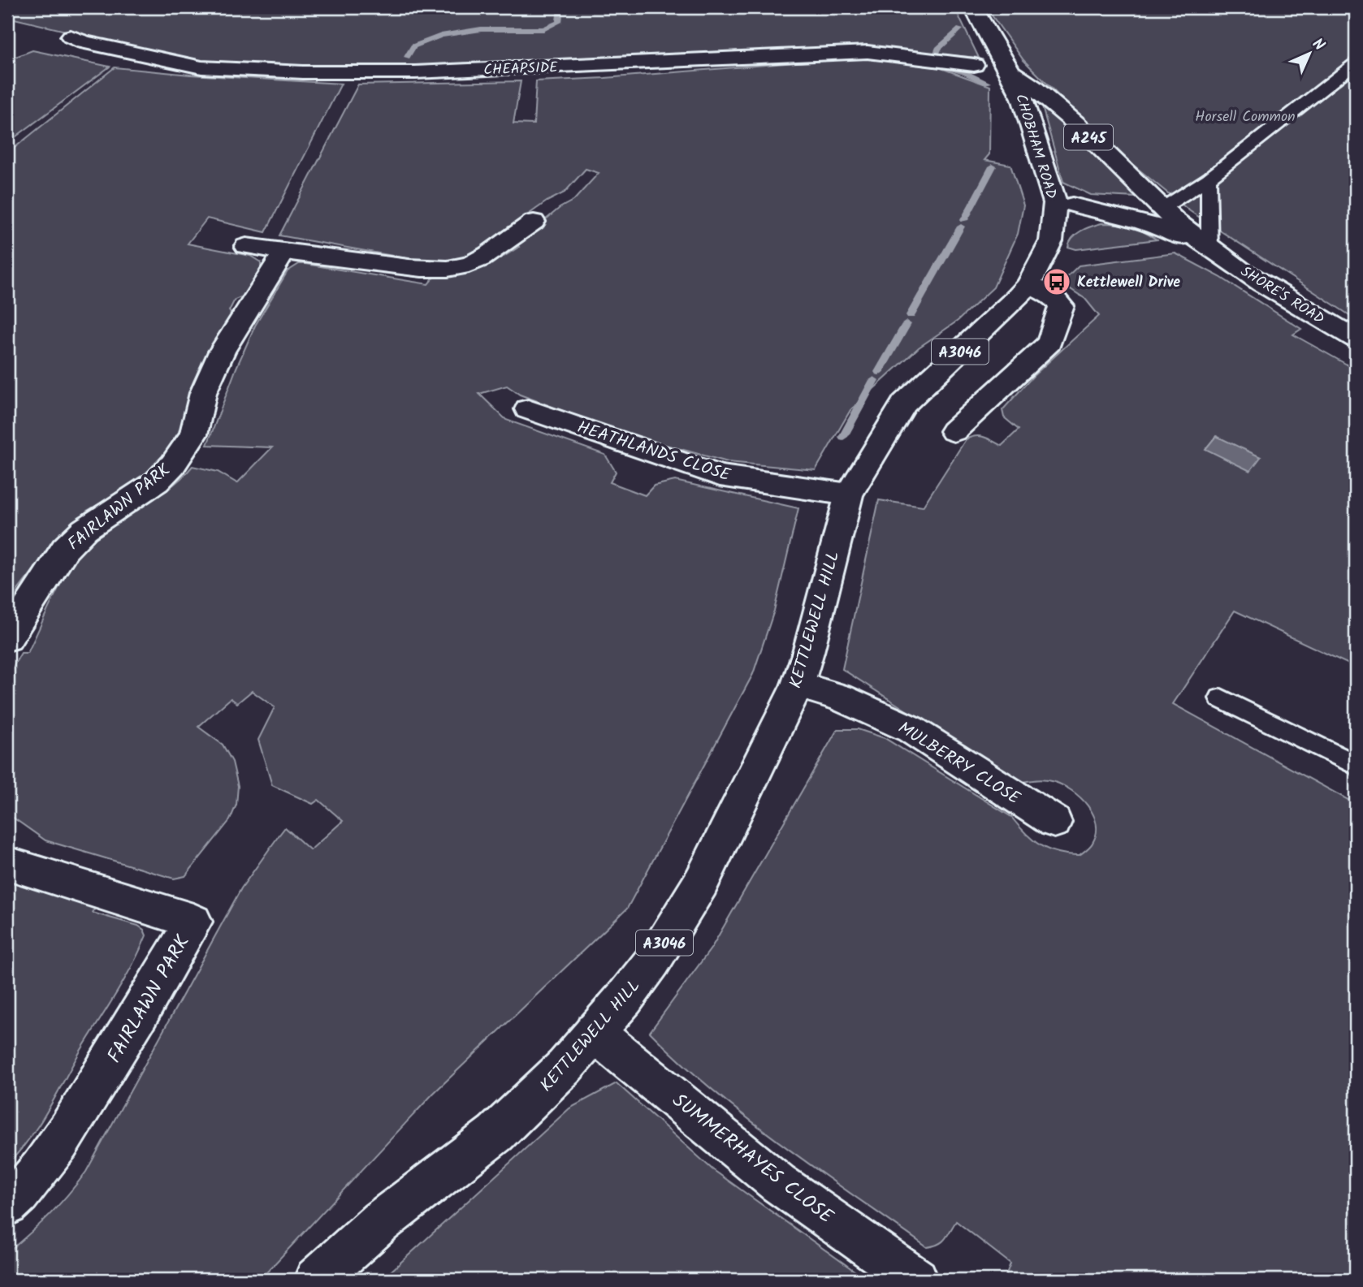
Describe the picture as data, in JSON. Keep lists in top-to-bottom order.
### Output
{
  "streets": {
    "street": [
      "CHEAPSIDE",
      "A245",
      "CHOBHAM ROAD",
      "SHORE'S ROAD",
      "A3046",
      "HEATHLANDS CLOSE",
      "FAIRLAWN PARK",
      "KETTLEWELL HILL",
      "MULBERRY CLOSE",
      "SUMMERHAYES CLOSE"
    ]
  },
  "crossings": [
    ["CHOBHAM ROAD", "SHORE'S ROAD"],
    ["CHOBHAM ROAD", "HEATHLANDS CLOSE"],
    ["CHOBHAM ROAD", "KETTLEWELL HILL"],
    ["HEATHLANDS CLOSE", "KETTLEWELL HILL"],
    ["KETTLEWELL HILL", "MULBERRY CLOSE"],
    ["KETTLEWELL HILL", "SUMMERHAYES CLOSE"]
  ],
  "parks": ["Horsell Common"],
  "places": {
    "bus stop": ["Kettlewell Drive"]
  },
  "north": "top right"
}
